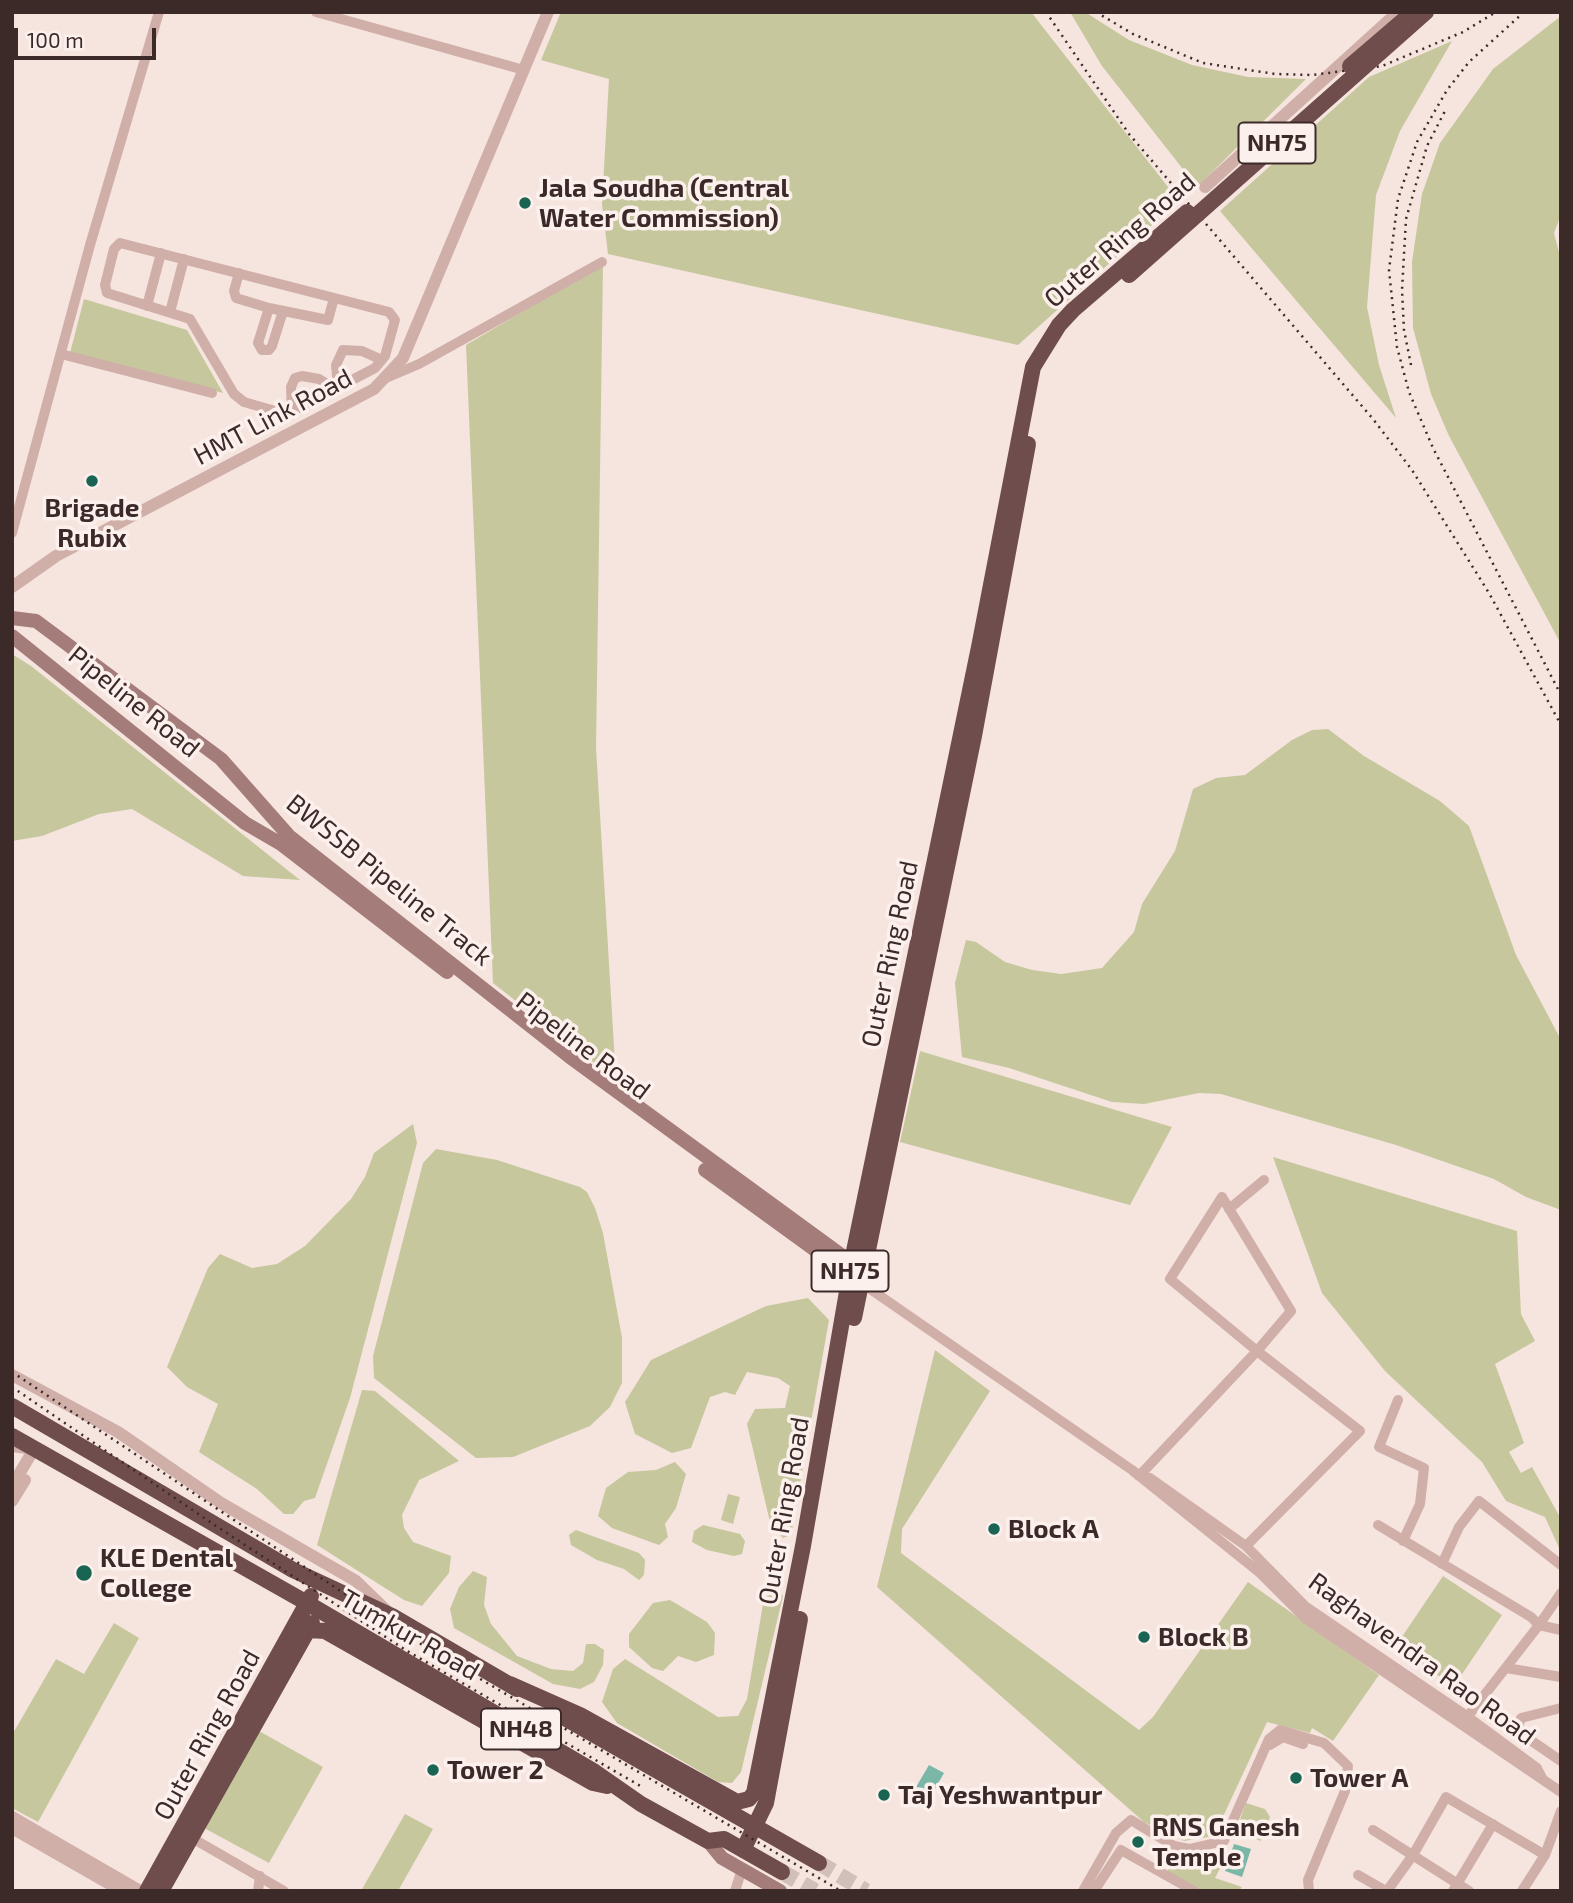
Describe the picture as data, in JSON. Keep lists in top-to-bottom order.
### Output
{
  "streets": {
    "highway": [
      "NH75",
      "Outer Ring Road",
      "Tumkur Road",
      "NH48"
    ],
    "main road": ["Pipeline Road", "BWSSB Pipeline Track"],
    "street": ["HMT Link Road", "Raghavendra Rao Road"]
  },
  "crossings": [
    ["Outer Ring Road", "Pipeline Road"],
    ["Outer Ring Road", "Tumkur Road"],
    ["Outer Ring Road", "Raghavendra Rao Road"],
    ["Pipeline Road", "BWSSB Pipeline Track"],
    ["Pipeline Road", "Raghavendra Rao Road"]
  ],
  "places": [
    "Jala Soudha (Central Water Commission)",
    "Brigade Rubix",
    "Block A",
    "KLE Dental College",
    "Block B",
    "Tower 2",
    "Tower A",
    "Taj Yeshwantpur",
    "RNS Ganesh Temple"
  ],
  "scale_bar": "100 m"
}
